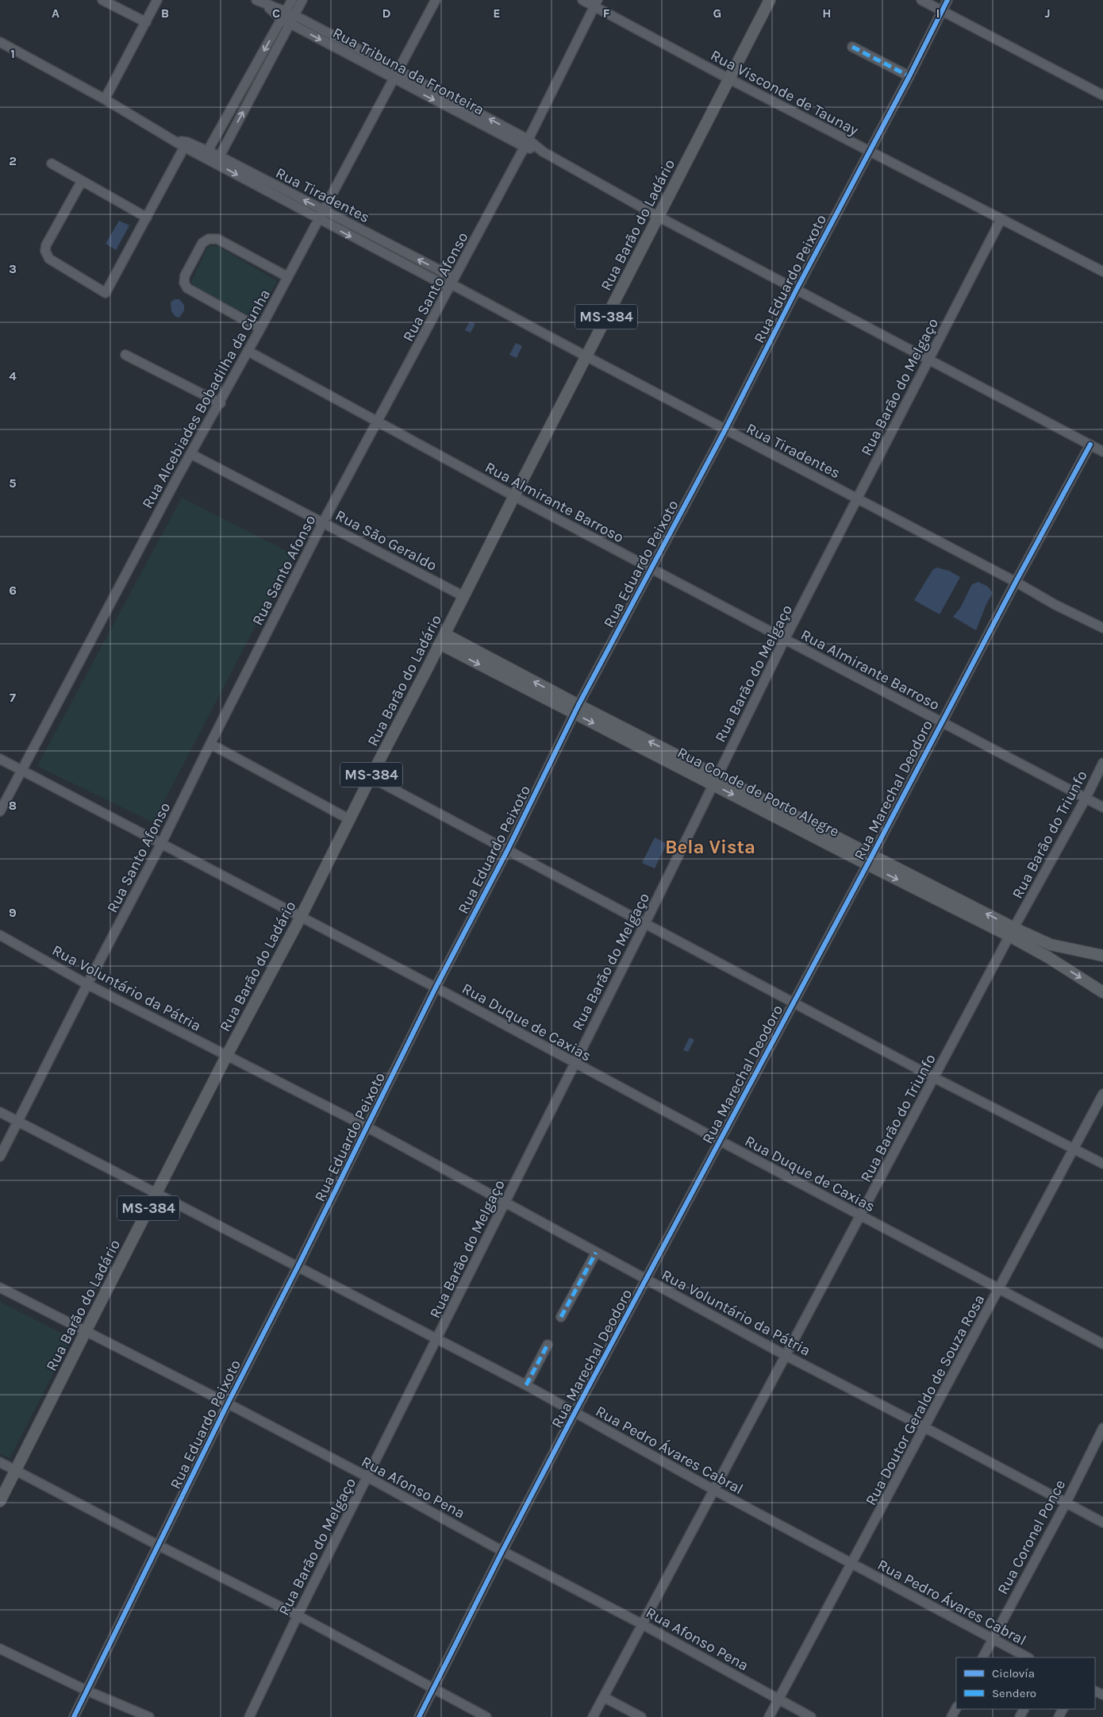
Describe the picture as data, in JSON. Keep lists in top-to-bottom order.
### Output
{
  "streets": {
    "main road": ["Rua Barão do Ladário", "MS-384", "Rua Conde de Porto Alegre"],
    "street": [
      "Rua Tribuna da Fronteira",
      "Rua Visconde de Taunay",
      "Rua Tiradentes",
      "Rua Eduardo Peixoto",
      "Rua Santo Afonso",
      "Rua Barão do Melgaço",
      "Rua Alcebiades Bobadilha da Cunha",
      "Rua Almirante Barroso",
      "Rua São Geraldo",
      "Rua Marechal Deodoro",
      "Rua Barão do Triunfo",
      "Rua Voluntário da Pátria",
      "Rua Duque de Caxias",
      "Rua Doutor Geraldo de Souza Rosa",
      "Rua Pedro Ávares Cabral",
      "Rua Afonso Pena",
      "Rua Coronel Ponce"
    ]
  },
  "crossings": [
    ["Rua Tribuna da Fronteira", "Rua Barão do Ladário"],
    ["Rua Tribuna da Fronteira", "Rua Eduardo Peixoto"],
    ["Rua Tribuna da Fronteira", "Rua Santo Afonso"],
    ["Rua Tribuna da Fronteira", "Rua Barão do Melgaço"],
    ["Rua Tribuna da Fronteira", "Rua Alcebiades Bobadilha da Cunha"],
    ["Rua Tribuna da Fronteira", "Rua Marechal Deodoro"],
    ["Rua Visconde de Taunay", "Rua Barão do Ladário"],
    ["Rua Visconde de Taunay", "Rua Eduardo Peixoto"],
    ["Rua Visconde de Taunay", "Rua Santo Afonso"],
    ["Rua Visconde de Taunay", "Rua Barão do Melgaço"],
    ["Rua Tiradentes", "Rua Barão do Ladário"],
    ["Rua Tiradentes", "Rua Eduardo Peixoto"],
    ["Rua Tiradentes", "Rua Santo Afonso"],
    ["Rua Tiradentes", "Rua Barão do Melgaço"],
    ["Rua Tiradentes", "Rua Alcebiades Bobadilha da Cunha"],
    ["Rua Tiradentes", "Rua Marechal Deodoro"],
    ["Rua Barão do Ladário", "Rua Almirante Barroso"],
    ["Rua Barão do Ladário", "Rua São Geraldo"],
    ["Rua Barão do Ladário", "Rua Conde de Porto Alegre"],
    ["Rua Barão do Ladário", "Rua Voluntário da Pátria"],
    ["Rua Barão do Ladário", "Rua Duque de Caxias"],
    ["Rua Barão do Ladário", "Rua Pedro Ávares Cabral"],
    ["Rua Barão do Ladário", "Rua Afonso Pena"],
    ["Rua Eduardo Peixoto", "Rua Almirante Barroso"],
    ["Rua Eduardo Peixoto", "Rua Conde de Porto Alegre"],
    ["Rua Eduardo Peixoto", "Rua Voluntário da Pátria"],
    ["Rua Eduardo Peixoto", "Rua Duque de Caxias"],
    ["Rua Eduardo Peixoto", "Rua Pedro Ávares Cabral"],
    ["Rua Eduardo Peixoto", "Rua Afonso Pena"],
    ["Rua Santo Afonso", "Rua Almirante Barroso"],
    ["Rua Santo Afonso", "Rua São Geraldo"],
    ["Rua Santo Afonso", "Rua Voluntário da Pátria"],
    ["Rua Santo Afonso", "Rua Duque de Caxias"],
    ["Rua Santo Afonso", "Rua Pedro Ávares Cabral"],
    ["Rua Barão do Melgaço", "Rua Almirante Barroso"],
    ["Rua Barão do Melgaço", "Rua Conde de Porto Alegre"],
    ["Rua Barão do Melgaço", "Rua Voluntário da Pátria"],
    ["Rua Barão do Melgaço", "Rua Duque de Caxias"],
    ["Rua Barão do Melgaço", "Rua Pedro Ávares Cabral"],
    ["Rua Barão do Melgaço", "Rua Afonso Pena"],
    ["Rua Alcebiades Bobadilha da Cunha", "Rua Almirante Barroso"],
    ["Rua Alcebiades Bobadilha da Cunha", "Rua São Geraldo"],
    ["Rua Alcebiades Bobadilha da Cunha", "Rua Duque de Caxias"],
    ["Rua Almirante Barroso", "Rua Marechal Deodoro"],
    ["Rua Almirante Barroso", "Rua Barão do Triunfo"],
    ["Rua Marechal Deodoro", "Rua Conde de Porto Alegre"],
    ["Rua Marechal Deodoro", "Rua Voluntário da Pátria"],
    ["Rua Marechal Deodoro", "Rua Duque de Caxias"],
    ["Rua Marechal Deodoro", "Rua Pedro Ávares Cabral"],
    ["Rua Marechal Deodoro", "Rua Afonso Pena"],
    ["Rua Conde de Porto Alegre", "Rua Barão do Triunfo"],
    ["Rua Barão do Triunfo", "Rua Voluntário da Pátria"],
    ["Rua Barão do Triunfo", "Rua Duque de Caxias"],
    ["Rua Barão do Triunfo", "Rua Pedro Ávares Cabral"],
    ["Rua Barão do Triunfo", "Rua Afonso Pena"],
    ["Rua Voluntário da Pátria", "Rua Doutor Geraldo de Souza Rosa"],
    ["Rua Voluntário da Pátria", "Rua Coronel Ponce"],
    ["Rua Duque de Caxias", "Rua Doutor Geraldo de Souza Rosa"],
    ["Rua Doutor Geraldo de Souza Rosa", "Rua Pedro Ávares Cabral"],
    ["Rua Doutor Geraldo de Souza Rosa", "Rua Afonso Pena"],
    ["Rua Pedro Ávares Cabral", "Rua Coronel Ponce"]
  ],
  "districts": ["Bela Vista"],
  "legend": ["Ciclovía", "Sendero"],
  "grid": {
    "columns": [
      "A",
      "B",
      "C",
      "D",
      "E",
      "F",
      "G",
      "H",
      "I",
      "J"
    ],
    "rows": [
      "1",
      "2",
      "3",
      "4",
      "5",
      "6",
      "7",
      "8",
      "9"
    ]
  }
}
